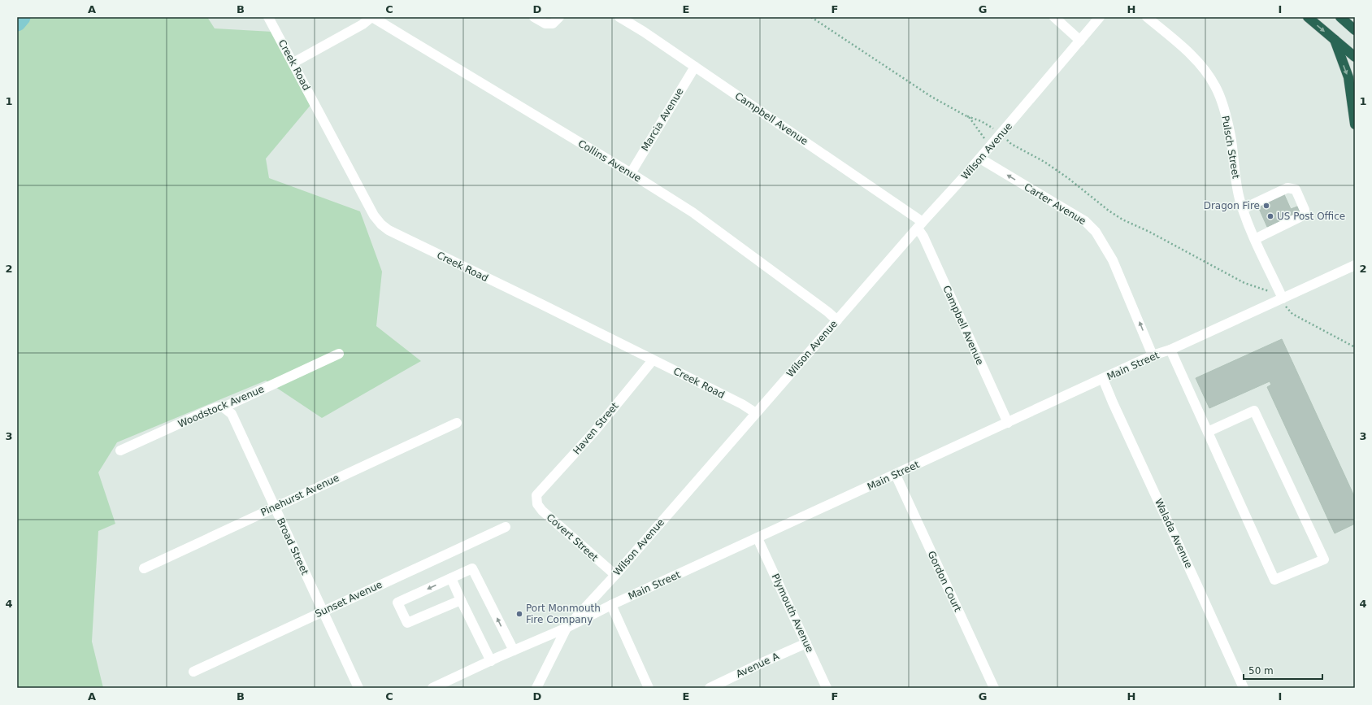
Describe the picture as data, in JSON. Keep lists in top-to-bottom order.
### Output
{
  "streets": {
    "street": [
      "Creek Road",
      "Campbell Avenue",
      "Marcia Avenue",
      "Pulsch Street",
      "Wilson Avenue",
      "Collins Avenue",
      "Carter Avenue",
      "Main Street",
      "Woodstock Avenue",
      "Haven Street",
      "Pinehurst Avenue",
      "Walada Avenue",
      "Covert Street",
      "Broad Street",
      "Gordon Court",
      "Sunset Avenue",
      "Plymouth Avenue",
      "Avenue A"
    ]
  },
  "crossings": [
    ["Creek Road", "Wilson Avenue"],
    ["Creek Road", "Haven Street"],
    ["Campbell Avenue", "Marcia Avenue"],
    ["Campbell Avenue", "Wilson Avenue"],
    ["Campbell Avenue", "Main Street"],
    ["Marcia Avenue", "Collins Avenue"],
    ["Pulsch Street", "Main Street"],
    ["Wilson Avenue", "Collins Avenue"],
    ["Wilson Avenue", "Carter Avenue"],
    ["Wilson Avenue", "Main Street"],
    ["Wilson Avenue", "Covert Street"],
    ["Carter Avenue", "Main Street"],
    ["Main Street", "Walada Avenue"],
    ["Main Street", "Gordon Court"],
    ["Main Street", "Plymouth Avenue"],
    ["Woodstock Avenue", "Broad Street"],
    ["Haven Street", "Covert Street"],
    ["Pinehurst Avenue", "Broad Street"],
    ["Broad Street", "Sunset Avenue"],
    ["Plymouth Avenue", "Avenue A"]
  ],
  "one_way": ["Carter Avenue"],
  "places": ["Dragon Fire", "US Post Office", "Port Monmouth Fire Company"],
  "scale_bar": "50 m",
  "grid": {
    "columns": [
      "A",
      "B",
      "C",
      "D",
      "E",
      "F",
      "G",
      "H",
      "I"
    ],
    "rows": [
      "1",
      "2",
      "3",
      "4"
    ]
  }
}
